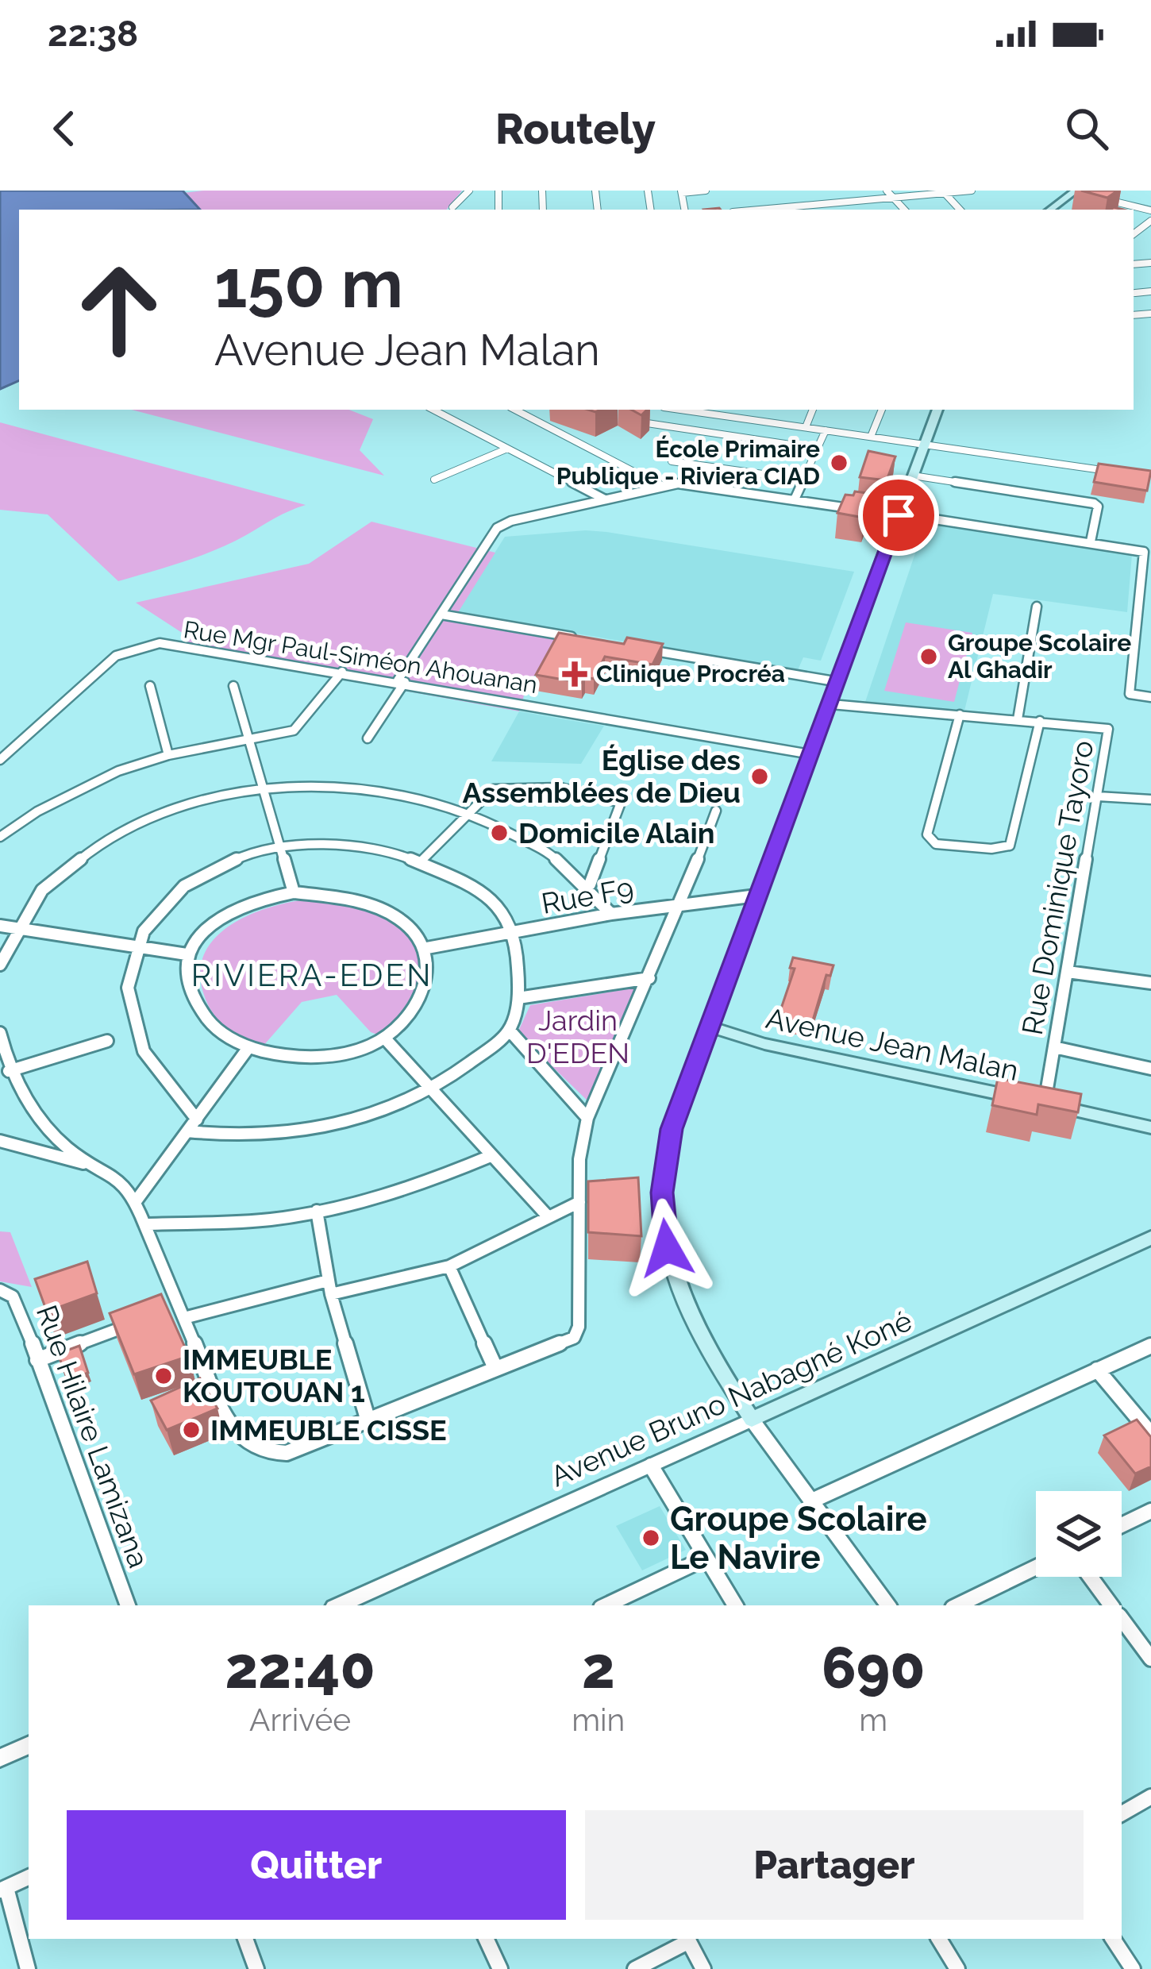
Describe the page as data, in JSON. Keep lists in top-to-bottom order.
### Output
{
  "streets": {
    "main road": ["Avenue Jean Malan", "Avenue Bruno Nabagné Koné"],
    "street": [
      "Rue Mgr Paul-Siméon Ahouanan",
      "Rue Dominique Tayoro",
      "Rue F9",
      "Rue Hilaire Lamizana"
    ]
  },
  "crossings": [
    ["Rue Dominique Tayoro", "Avenue Jean Malan"]
  ],
  "districts": ["RIVIERA-EDEN"],
  "parks": ["Jardin D'EDEN"],
  "places": {
    "other": [
      "École Primaire Publique - Riviera CIAD",
      "Groupe Scolaire Al Ghadir",
      "Église des Assemblées de Dieu",
      "Domicile Alain",
      "IMMEUBLE KOUTOUAN 1",
      "IMMEUBLE CISSE",
      "Groupe Scolaire Le Navire"
    ],
    "health": ["Clinique Procréa"]
  },
  "page": {
    "status": "22:38",
    "header": "Routely",
    "turn": ["150 m", "Avenue Jean Malan"],
    "eta": [
      "22:40",
      "Arrivée",
      "2",
      "min",
      "690",
      "m"
    ],
    "buttons": ["Quitter", "Partager"]
  }
}
